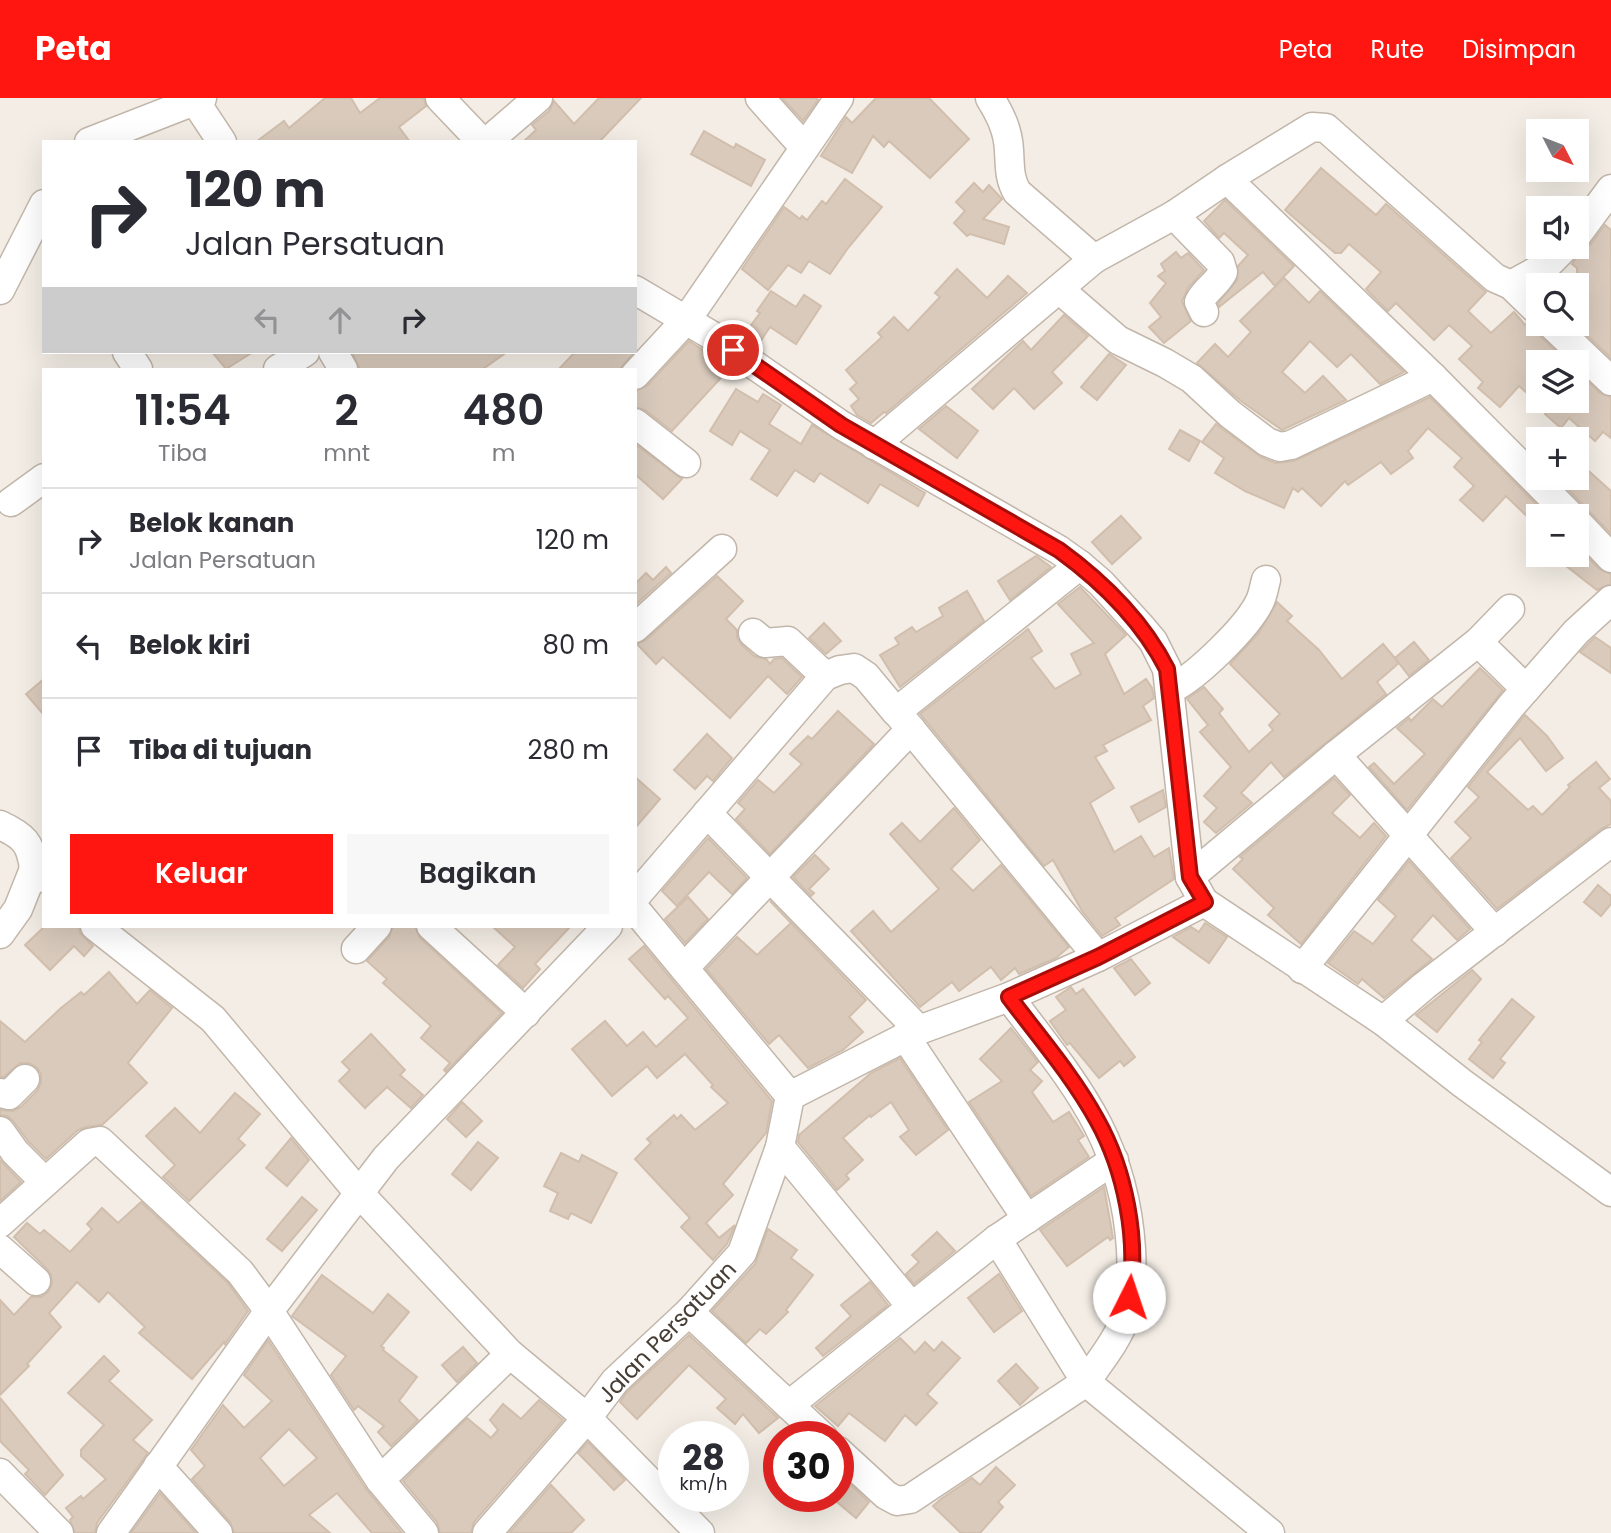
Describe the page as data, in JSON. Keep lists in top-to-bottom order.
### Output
{
  "streets": {
    "street": ["Jalan Persatuan"]
  },
  "north": "bottom right",
  "page": {
    "header": "Peta",
    "nav": ["Peta", "Rute", "Disimpan"],
    "map_buttons": ["+", "−"],
    "turn": ["120 m", "Jalan Persatuan"],
    "eta": [
      "11:54",
      "Tiba",
      "2",
      "mnt",
      "480",
      "m"
    ],
    "list": [
      {
        "name": "Belok kanan",
        "note": "Jalan Persatuan",
        "value": "120 m"
      },
      {
        "name": "Belok kiri",
        "value": "80 m"
      },
      {
        "name": "Tiba di tujuan",
        "value": "280 m"
      }
    ],
    "buttons": ["Keluar", "Bagikan"],
    "speed": "28 km/h",
    "limit": "30"
  }
}
